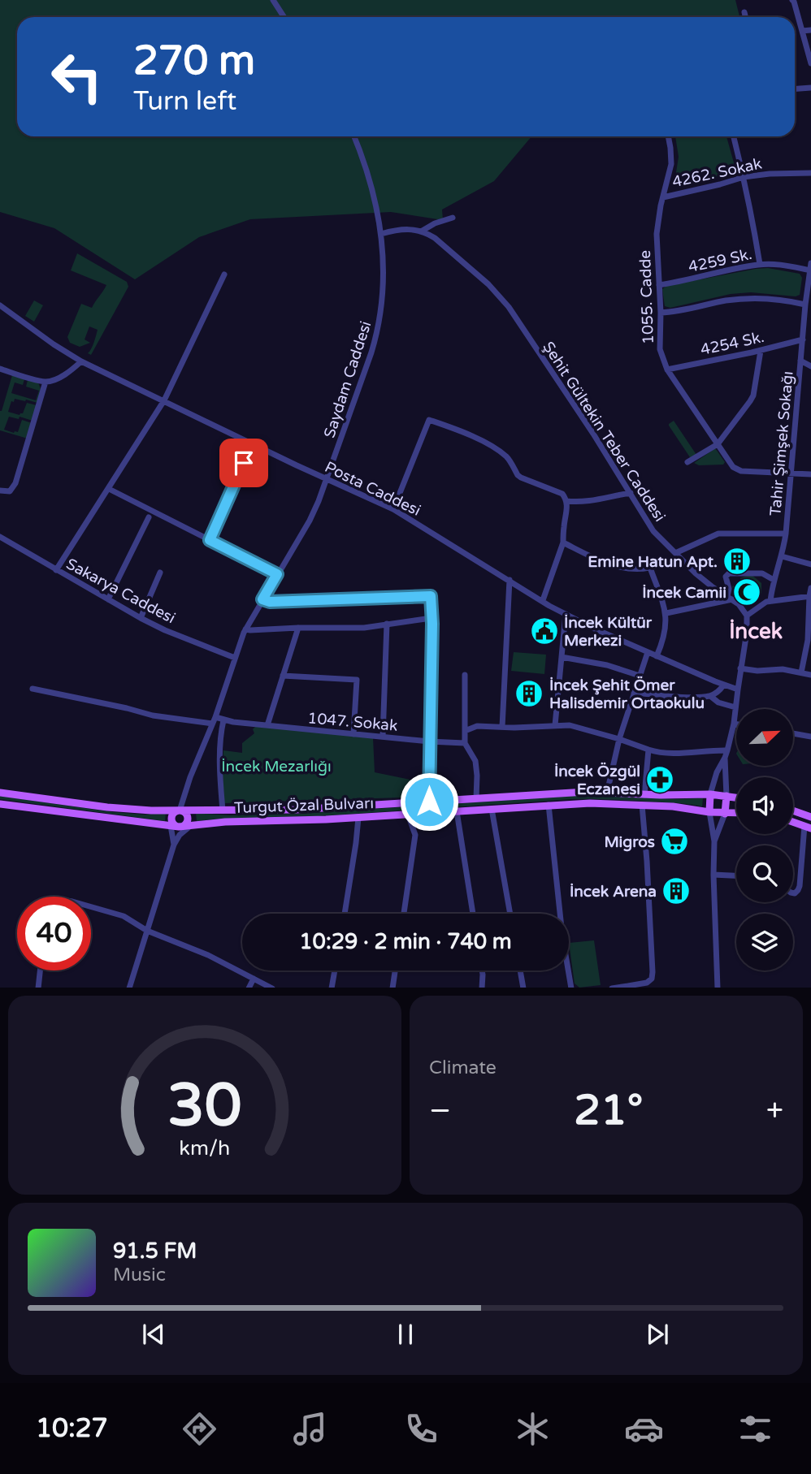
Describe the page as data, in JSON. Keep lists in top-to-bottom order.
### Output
{
  "streets": {
    "main road": ["Turgut Özal Bulvarı"],
    "street": [
      "4262. Sokak",
      "4259 Sk.",
      "1055. Cadde",
      "4254 Sk.",
      "Saydam Caddesi",
      "Şehit Gültekin Teber Caddesi",
      "Tahir Şimşek Sokağı",
      "Posta Caddesi",
      "Sakarya Caddesi",
      "1047. Sokak"
    ]
  },
  "crossings": [
    ["4262. Sokak", "1055. Cadde"],
    ["4259 Sk.", "1055. Cadde"],
    ["4259 Sk.", "Tahir Şimşek Sokağı"],
    ["1055. Cadde", "4254 Sk."],
    ["1055. Cadde", "Tahir Şimşek Sokağı"],
    ["4254 Sk.", "Tahir Şimşek Sokağı"],
    ["Saydam Caddesi", "Posta Caddesi"],
    ["Saydam Caddesi", "Sakarya Caddesi"],
    ["Saydam Caddesi", "1047. Sokak"],
    ["Saydam Caddesi", "Turgut Özal Bulvarı"]
  ],
  "districts": ["İncek"],
  "parks": ["İncek Mezarlığı"],
  "places": {
    "building": ["Emine Hatun Apt.", "İncek Şehit Ömer Halisdemir Ortaokulu", "İncek Arena"],
    "mosque": ["İncek Camii"],
    "public building": ["İncek Kültür Merkezi"],
    "pharmacy": ["İncek Özgül Eczanesi"],
    "supermarket": ["Migros"]
  },
  "north": "top right",
  "page": {
    "turn": ["270 m", "Turn left"],
    "limit": "40",
    "trip": "10:29 · 2 min · 740 m",
    "tile": "Climate",
    "heat": ["−", "21°", "+"],
    "song": ["91.5 FM", "Music"],
    "tabs": "10:27",
    "gauge": ["30", "km/h"]
  }
}
